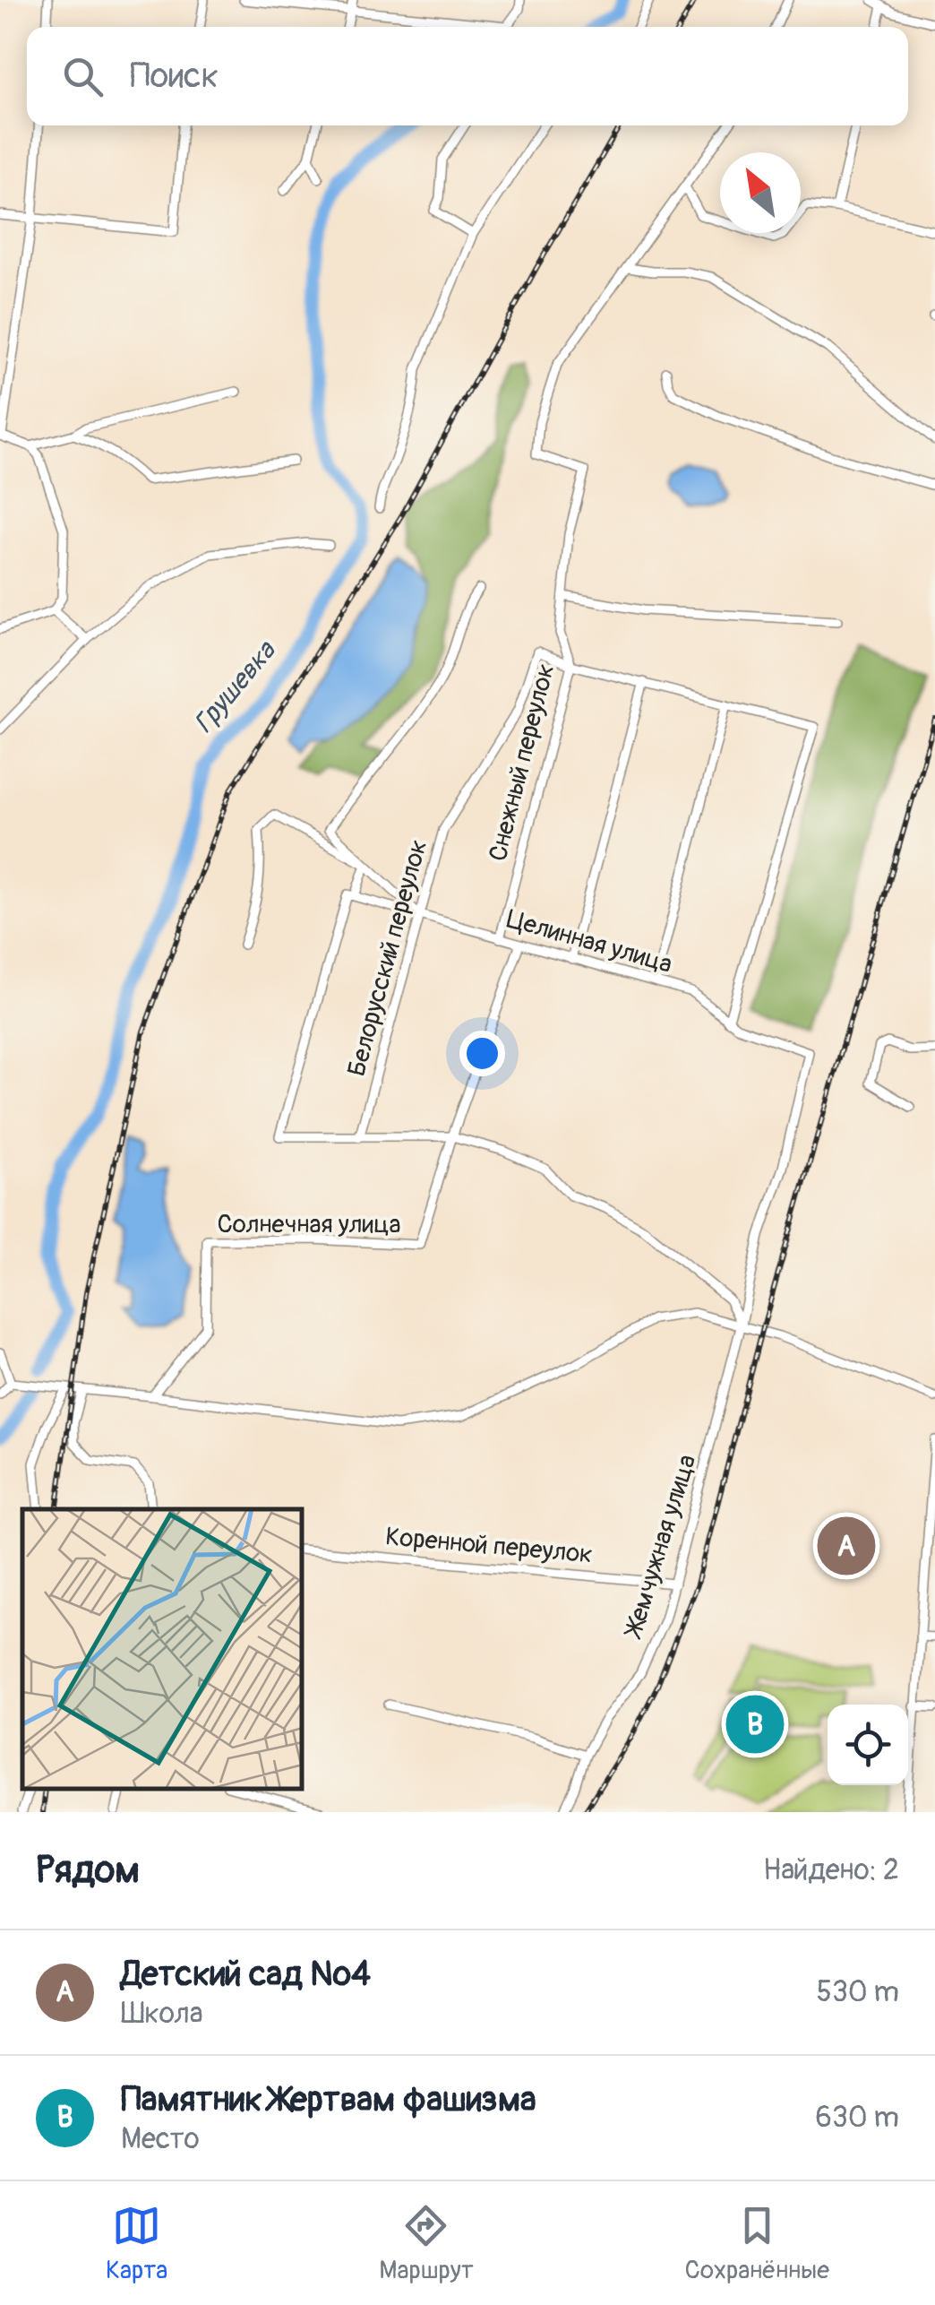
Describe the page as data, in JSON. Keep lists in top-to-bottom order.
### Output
{
  "streets": {
    "street": [
      "Снежный переулок",
      "Целинная улица",
      "Белорусский переулок",
      "Солнечная улица",
      "Жемчужная улица",
      "Коренной переулок"
    ]
  },
  "crossings": [
    ["Снежный переулок", "Целинная улица"],
    ["Снежный переулок", "Белорусский переулок"],
    ["Целинная улица", "Белорусский переулок"],
    ["Целинная улица", "Жемчужная улица"],
    ["Жемчужная улица", "Коренной переулок"]
  ],
  "water": ["Грушевка"],
  "north": "top left",
  "page": {
    "search": "Поиск",
    "pins": ["A", "B"],
    "heading": ["Рядом", "Найдено: 2"],
    "list": [
      {
        "mark": "A",
        "name": "Детский сад №4",
        "note": "Школа",
        "value": "530 m"
      },
      {
        "mark": "B",
        "name": "Памятник Жертвам фашизма",
        "note": "Место",
        "value": "630 m"
      }
    ],
    "nav": ["Карта", "Маршрут", "Сохранённые"]
  }
}
